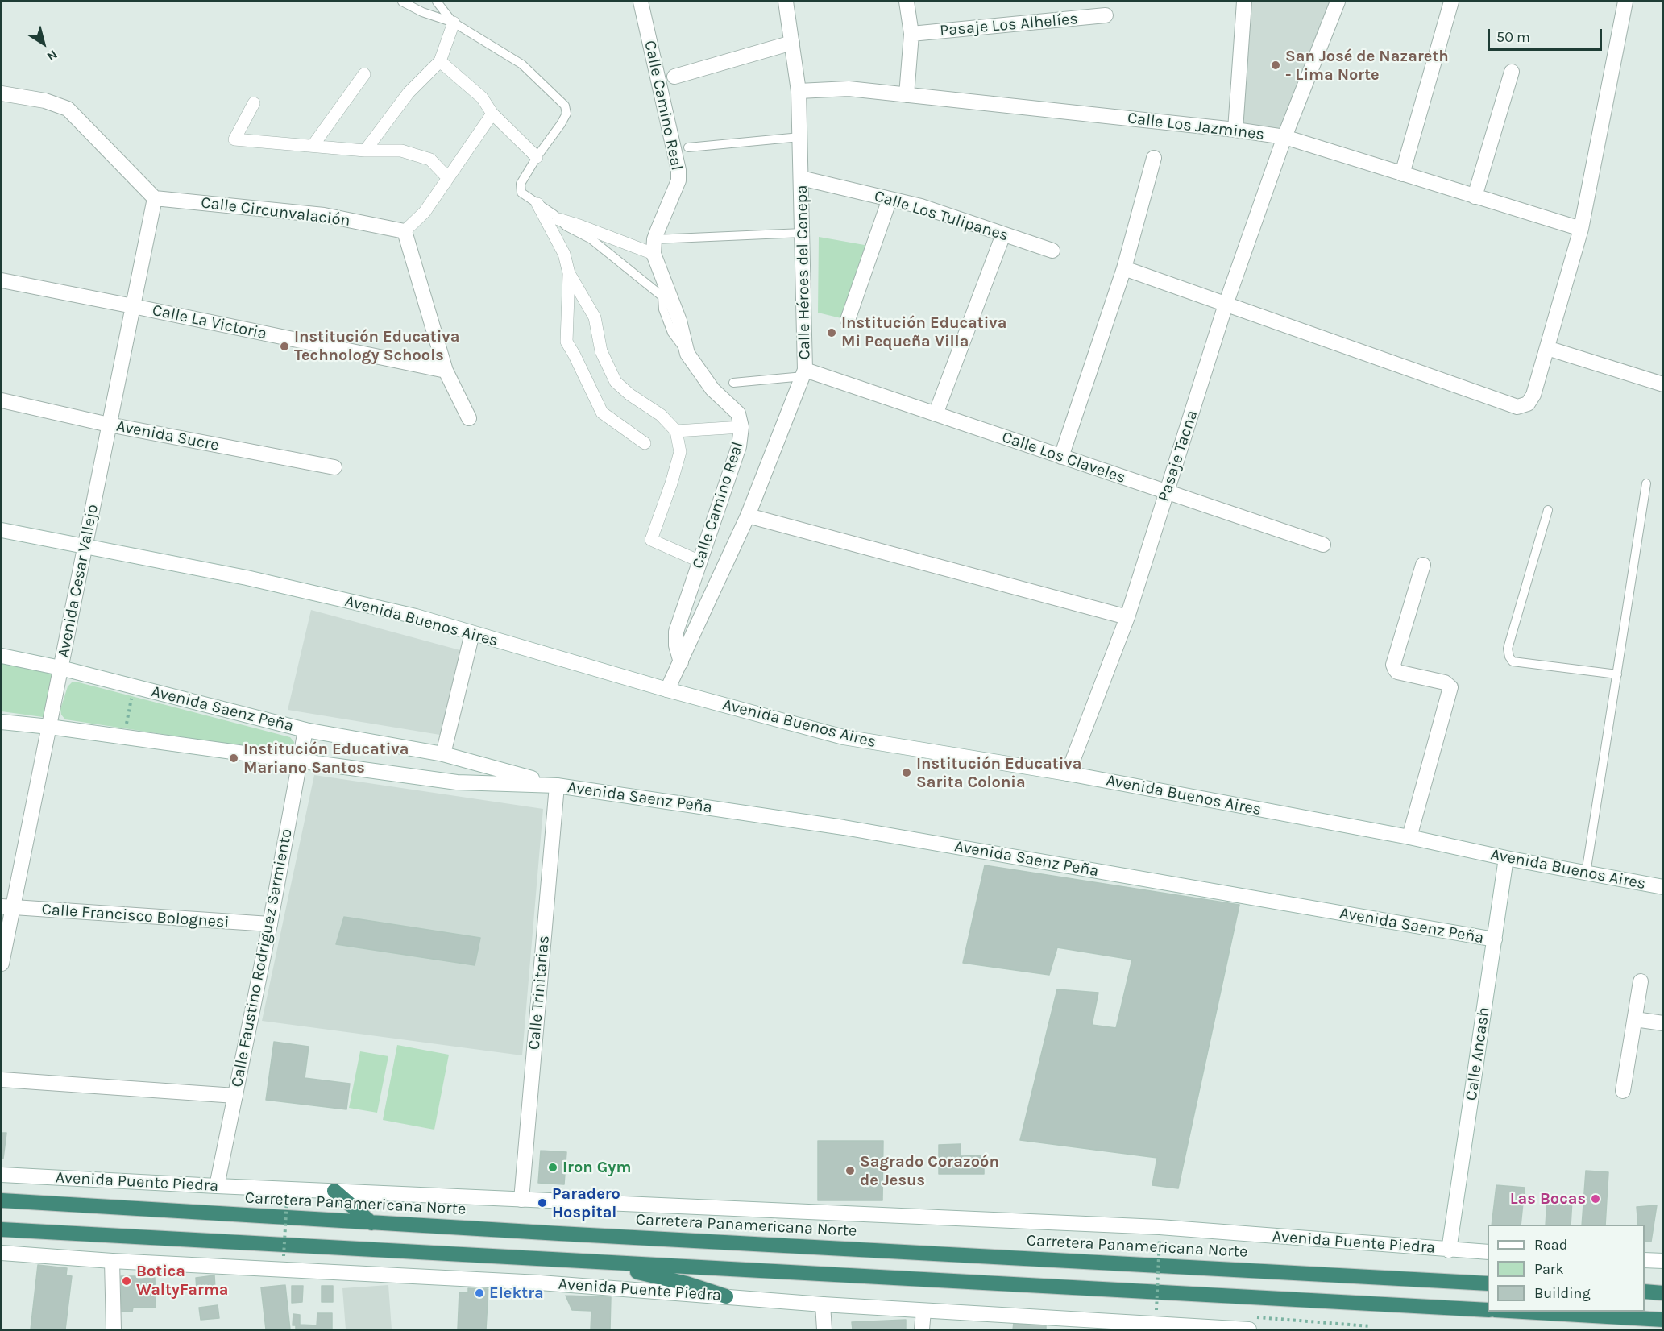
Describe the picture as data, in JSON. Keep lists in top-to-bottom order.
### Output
{
  "streets": {
    "highway": ["Carretera Panamericana Norte"],
    "street": [
      "Pasaje Los Alhelíes",
      "Calle Camino Real",
      "Calle Los Jazmines",
      "Calle Circunvalación",
      "Calle Los Tulipanes",
      "Calle Héroes del Cenepa",
      "Calle La Victoria",
      "Avenida Sucre",
      "Pasaje Tacna",
      "Calle Los Claveles",
      "Avenida Cesar Vallejo",
      "Avenida Buenos Aires",
      "Avenida Saenz Peña",
      "Calle Francisco Bolognesi",
      "Calle Faustino Rodriguez Sarmiento",
      "Calle Trinitarias",
      "Calle Ancash",
      "Avenida Puente Piedra"
    ]
  },
  "crossings": [
    ["Calle Camino Real", "Calle Héroes del Cenepa"],
    ["Calle Los Jazmines", "Calle Héroes del Cenepa"],
    ["Calle Los Jazmines", "Pasaje Tacna"],
    ["Calle Circunvalación", "Avenida Cesar Vallejo"],
    ["Calle Los Tulipanes", "Calle Héroes del Cenepa"],
    ["Calle Héroes del Cenepa", "Calle Los Claveles"],
    ["Calle Héroes del Cenepa", "Avenida Buenos Aires"],
    ["Calle La Victoria", "Avenida Cesar Vallejo"],
    ["Avenida Sucre", "Avenida Cesar Vallejo"],
    ["Pasaje Tacna", "Calle Los Claveles"],
    ["Pasaje Tacna", "Avenida Buenos Aires"],
    ["Avenida Cesar Vallejo", "Avenida Buenos Aires"],
    ["Avenida Cesar Vallejo", "Avenida Saenz Peña"],
    ["Avenida Cesar Vallejo", "Calle Francisco Bolognesi"],
    ["Avenida Buenos Aires", "Calle Ancash"],
    ["Avenida Saenz Peña", "Calle Faustino Rodriguez Sarmiento"],
    ["Avenida Saenz Peña", "Calle Trinitarias"],
    ["Avenida Saenz Peña", "Calle Ancash"],
    ["Calle Francisco Bolognesi", "Calle Faustino Rodriguez Sarmiento"],
    ["Calle Faustino Rodriguez Sarmiento", "Avenida Puente Piedra"],
    ["Calle Trinitarias", "Avenida Puente Piedra"],
    ["Calle Ancash", "Avenida Puente Piedra"]
  ],
  "places": [
    "San José de Nazareth - Lima Norte",
    "Institución Educativa Mi Pequeña Villa",
    "Institución Educativa Technology Schools",
    "Institución Educativa Mariano Santos",
    "Institución Educativa Sarita Colonia",
    "Iron Gym",
    "Sagrado Corazoón de Jesus",
    "Las Bocas",
    "Paradero Hospital",
    "Botica WaltyFarma",
    "Elektra"
  ],
  "legend": ["Road", "Park", "Building"],
  "scale_bar": "50 m",
  "north": "bottom right"
}
